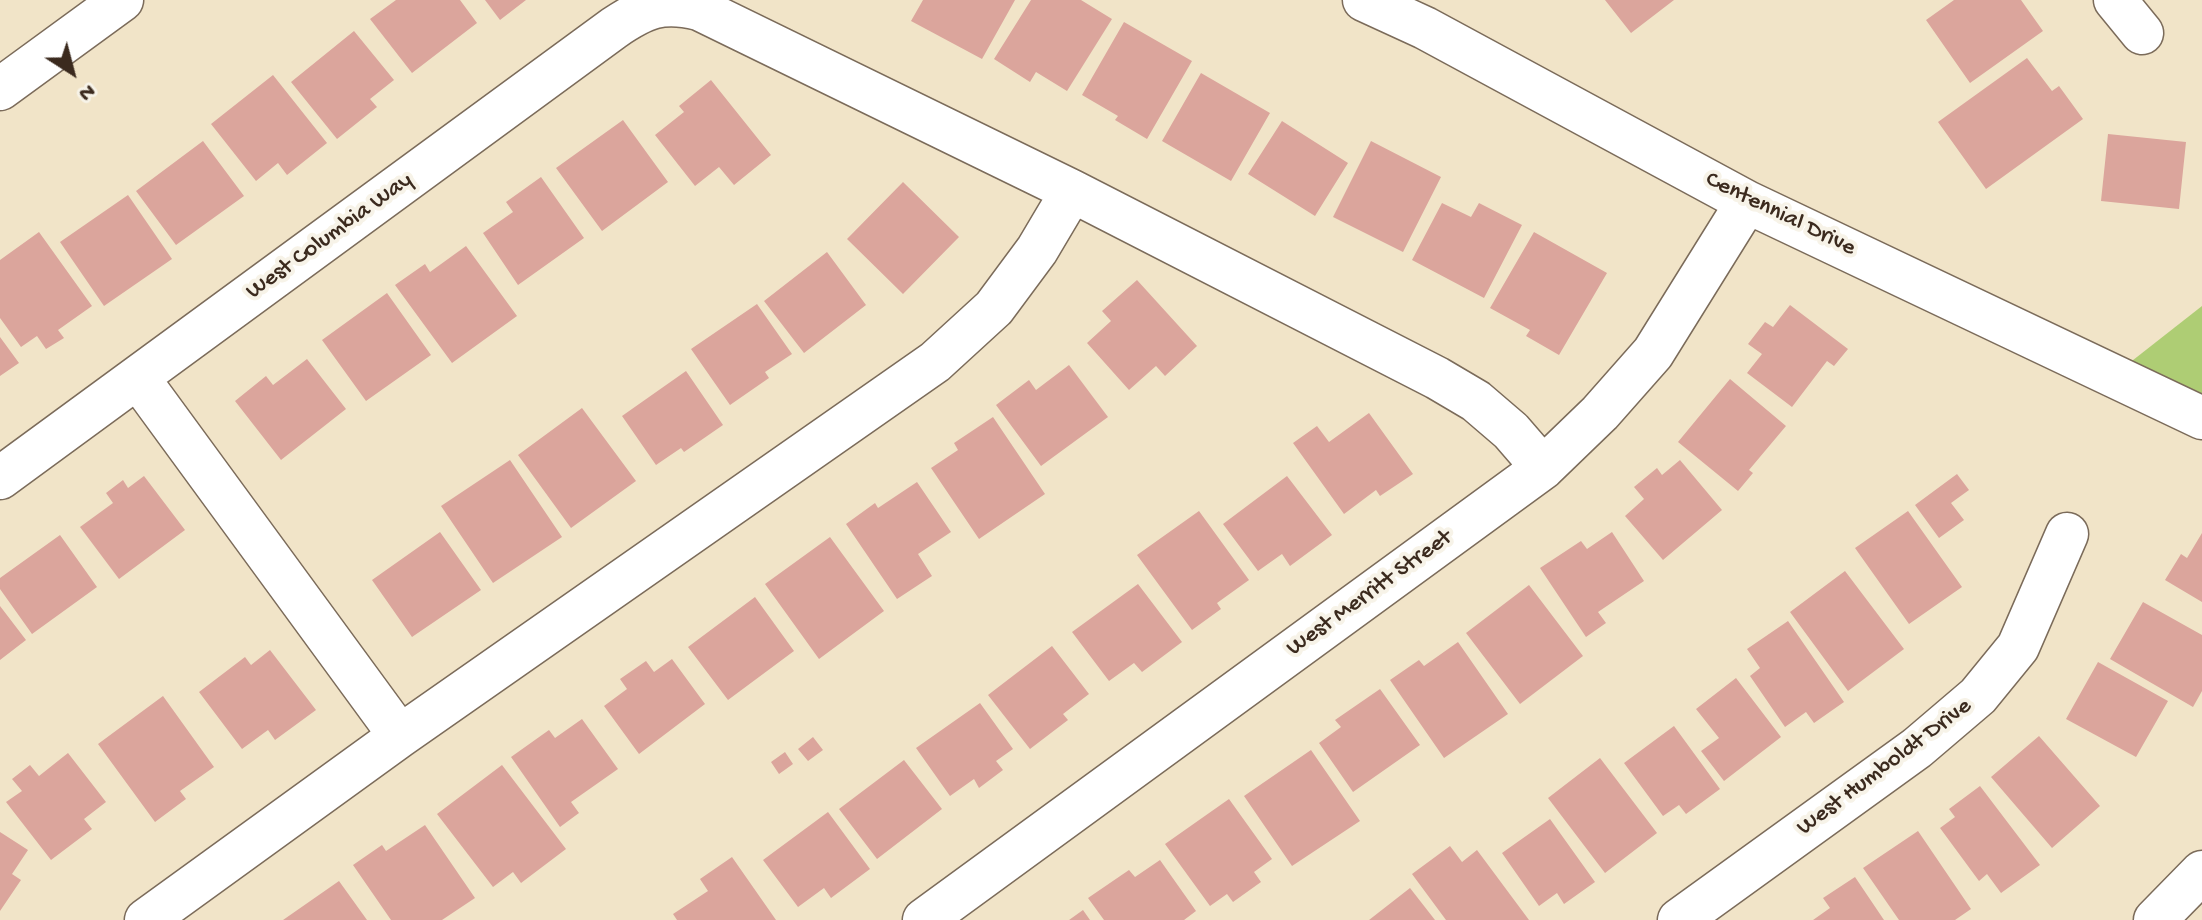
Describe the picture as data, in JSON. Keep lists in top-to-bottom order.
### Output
{
  "streets": {
    "street": [
      "Centennial Drive",
      "West Columbia Way",
      "West Merritt Street",
      "West Humboldt Drive"
    ]
  },
  "crossings": [
    ["Centennial Drive", "West Merritt Street"]
  ],
  "north": "bottom right"
}
